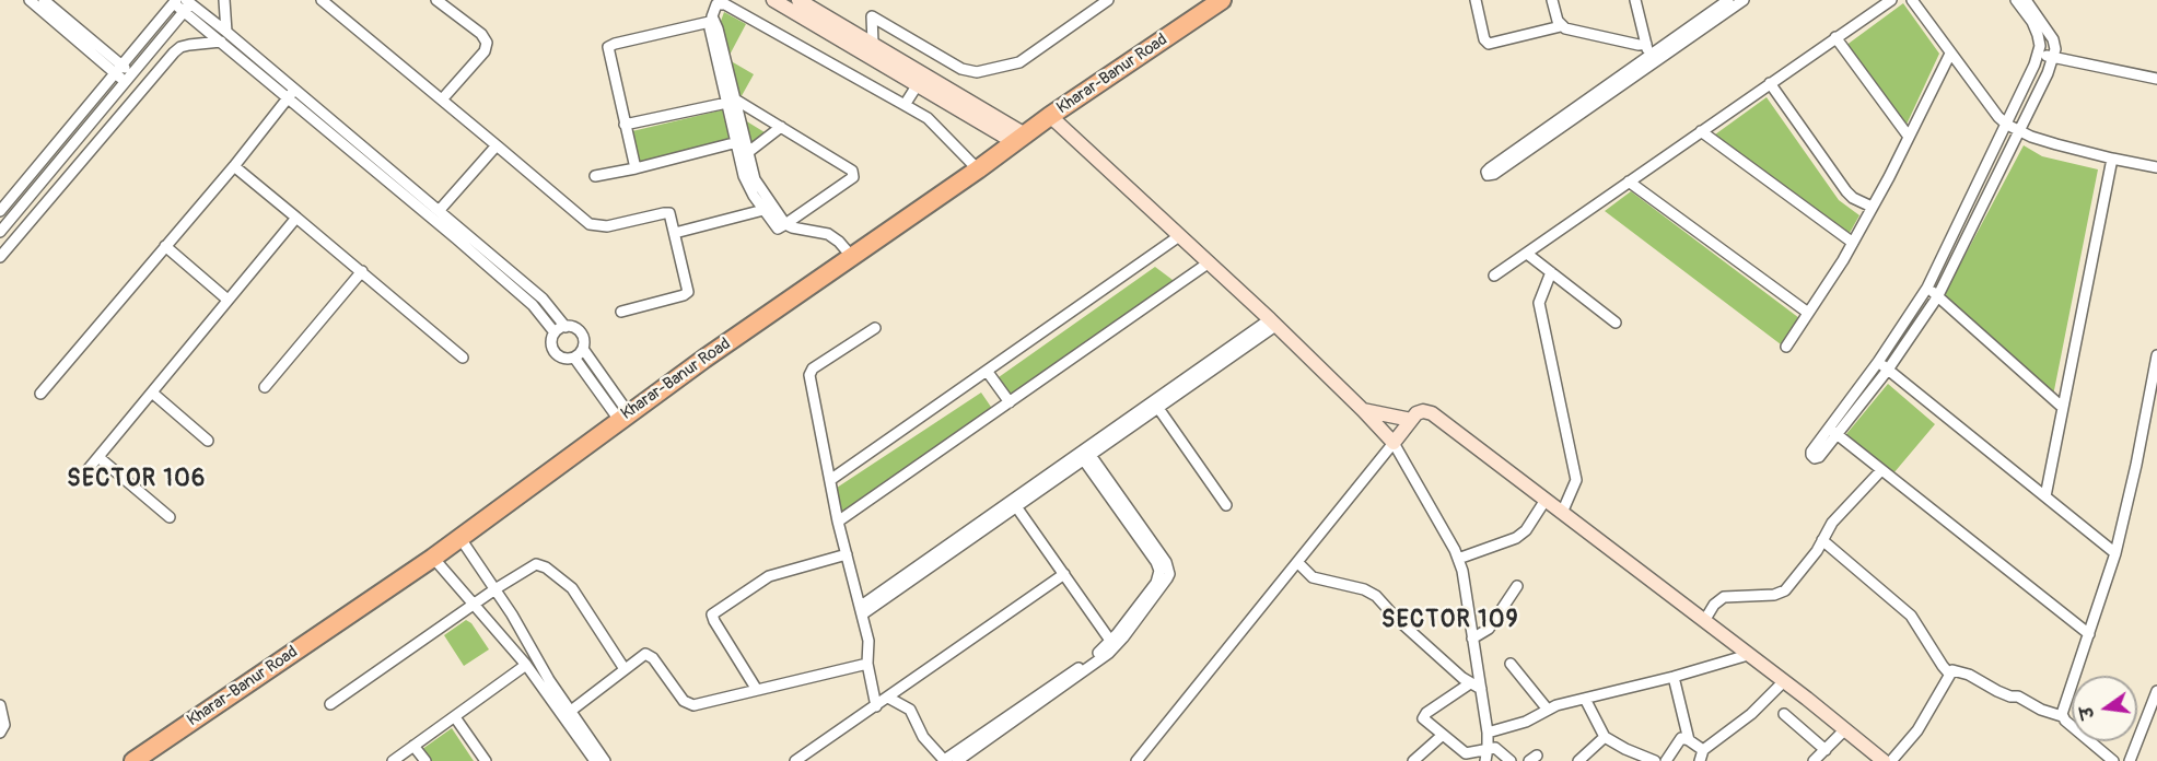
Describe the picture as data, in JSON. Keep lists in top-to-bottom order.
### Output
{
  "streets": {
    "highway": ["Kharar-Banur Road"]
  },
  "districts": ["SECTOR 106", "SECTOR 109"],
  "north": "left"
}
